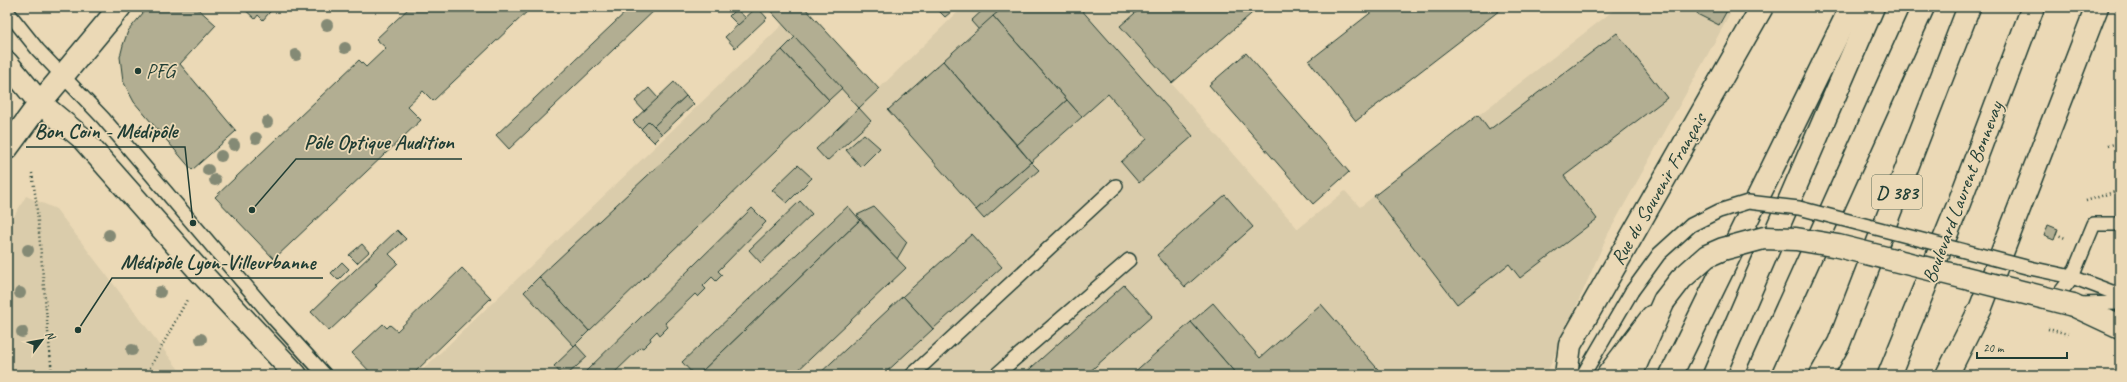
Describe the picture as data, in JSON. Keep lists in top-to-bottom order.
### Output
{
  "streets": {
    "main road": ["Rue du Souvenir Français", "D 383", "Boulevard Laurent Bonnevay"]
  },
  "places": [
    "PFG",
    "Pôle Optique Audition",
    "Bon Coin - Médipôle",
    "Médipôle Lyon-Villeurbanne"
  ],
  "scale_bar": "20 m",
  "north": "top right"
}
